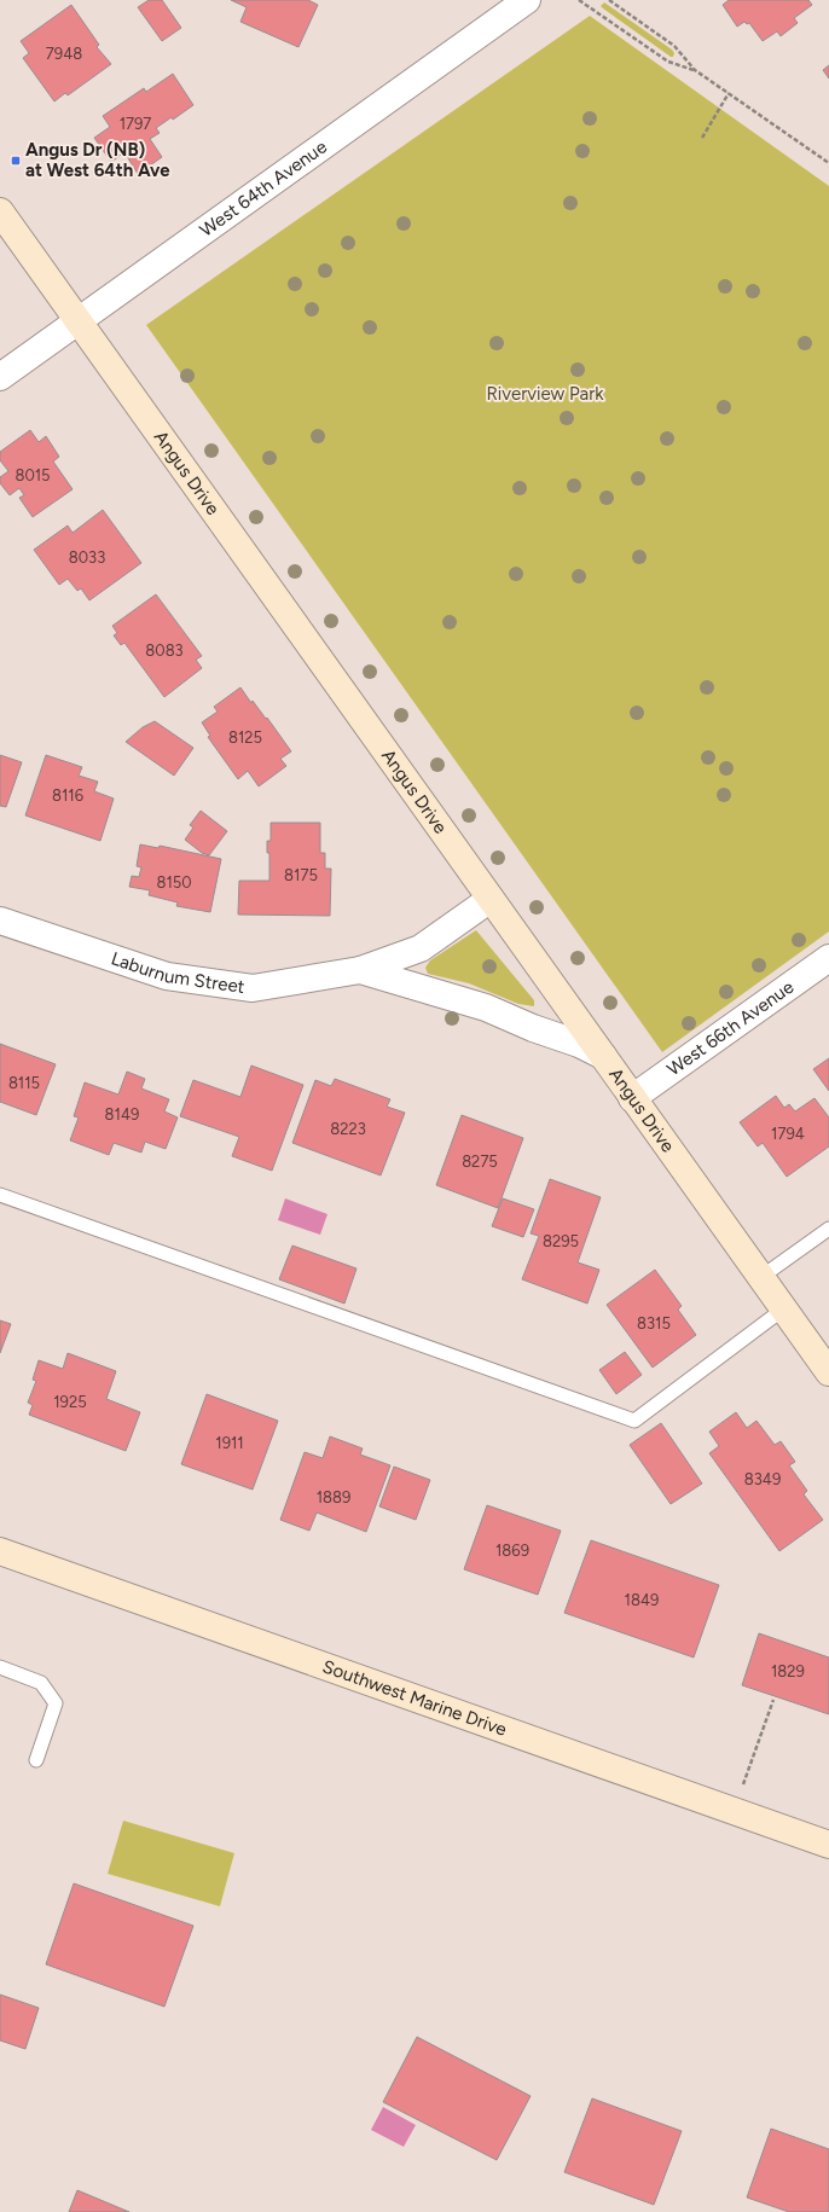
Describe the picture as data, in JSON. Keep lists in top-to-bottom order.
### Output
{
  "streets": {
    "street": [
      "West 64th Avenue",
      "Angus Drive",
      "Laburnum Street",
      "West 66th Avenue",
      "Southwest Marine Drive"
    ]
  },
  "crossings": [
    ["West 64th Avenue", "Angus Drive"],
    ["Angus Drive", "Laburnum Street"],
    ["Angus Drive", "West 66th Avenue"]
  ],
  "parks": ["Riverview Park"],
  "places": {
    "transit": ["Angus Dr (NB) at West 64th Ave"]
  },
  "house_numbers": [
    "7948",
    "1797",
    "8015",
    "8033",
    "8083",
    "8125",
    "8116",
    "8175",
    "8150",
    "8115",
    "8149",
    "8223",
    "1794",
    "8275",
    "8295",
    "8315",
    "1925",
    "1911",
    "8349",
    "1889",
    "1869",
    "1849",
    "1829"
  ]
}
